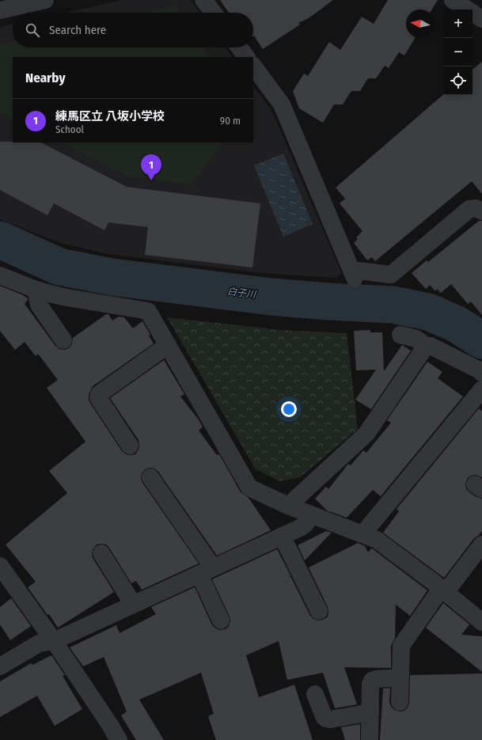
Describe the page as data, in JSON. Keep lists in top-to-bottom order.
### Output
{
  "water": ["白子川"],
  "north": "left",
  "page": {
    "map_buttons": ["+", "−"],
    "search": "Search here",
    "heading": "Nearby",
    "list": [
      {
        "mark": "1",
        "name": "練馬区立 八坂小学校",
        "note": "School",
        "value": "90 m"
      }
    ],
    "pins": "1"
  }
}
